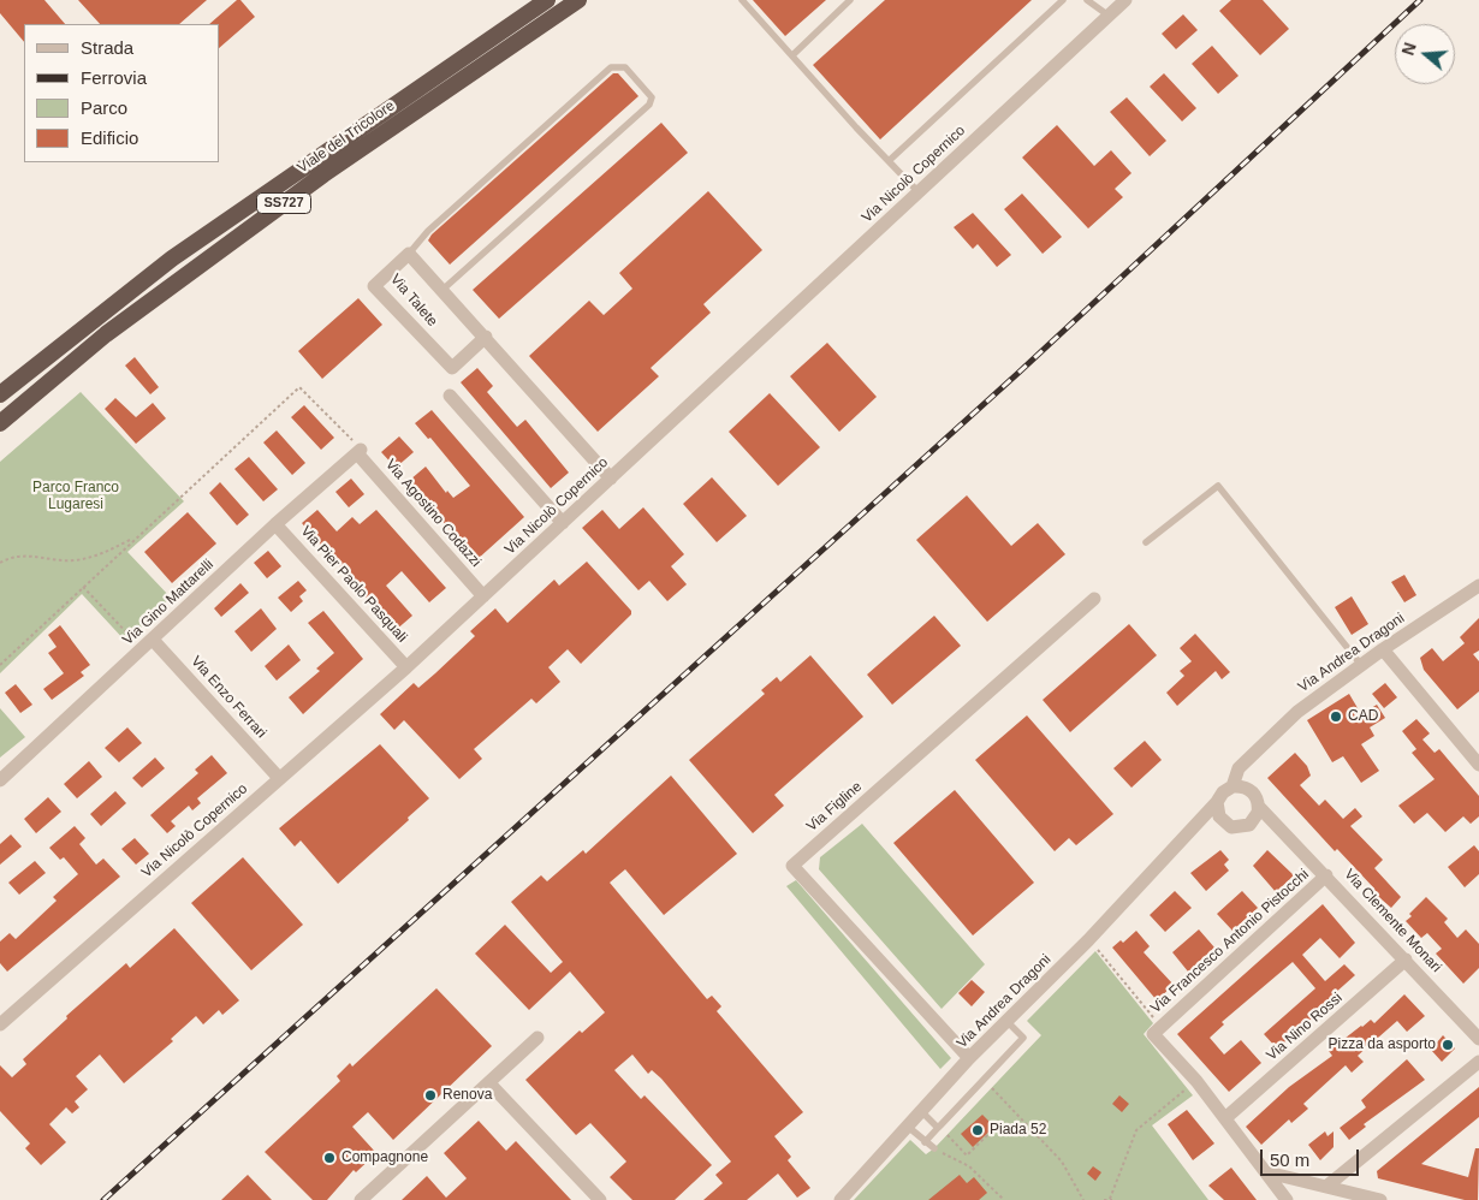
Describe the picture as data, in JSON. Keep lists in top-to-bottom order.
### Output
{
  "streets": {
    "highway": ["Viale del Tricolore", "SS727"],
    "street": [
      "Via Nicolò Copernico",
      "Via Talete",
      "Via Agostino Codazzi",
      "Via Pier Paolo Pasquali",
      "Via Gino Mattarelli",
      "Via Andrea Dragoni",
      "Via Enzo Ferrari",
      "Via Figline",
      "Via Clemente Monari",
      "Via Francesco Antonio Pistocchi",
      "Via Nino Rossi"
    ]
  },
  "crossings": [
    ["Via Nicolò Copernico", "Via Talete"],
    ["Via Nicolò Copernico", "Via Agostino Codazzi"],
    ["Via Nicolò Copernico", "Via Pier Paolo Pasquali"],
    ["Via Nicolò Copernico", "Via Enzo Ferrari"],
    ["Via Agostino Codazzi", "Via Gino Mattarelli"],
    ["Via Pier Paolo Pasquali", "Via Gino Mattarelli"],
    ["Via Gino Mattarelli", "Via Enzo Ferrari"],
    ["Via Andrea Dragoni", "Via Figline"],
    ["Via Andrea Dragoni", "Via Clemente Monari"],
    ["Via Clemente Monari", "Via Francesco Antonio Pistocchi"],
    ["Via Clemente Monari", "Via Nino Rossi"],
    ["Via Francesco Antonio Pistocchi", "Via Nino Rossi"]
  ],
  "parks": ["Parco Franco Lugaresi"],
  "places": [
    "CAD",
    "Pizza da asporto",
    "Renova",
    "Piada 52",
    "Compagnone"
  ],
  "legend": [
    "Strada",
    "Ferrovia",
    "Parco",
    "Edificio"
  ],
  "scale_bar": "50 m",
  "north": "left"
}
